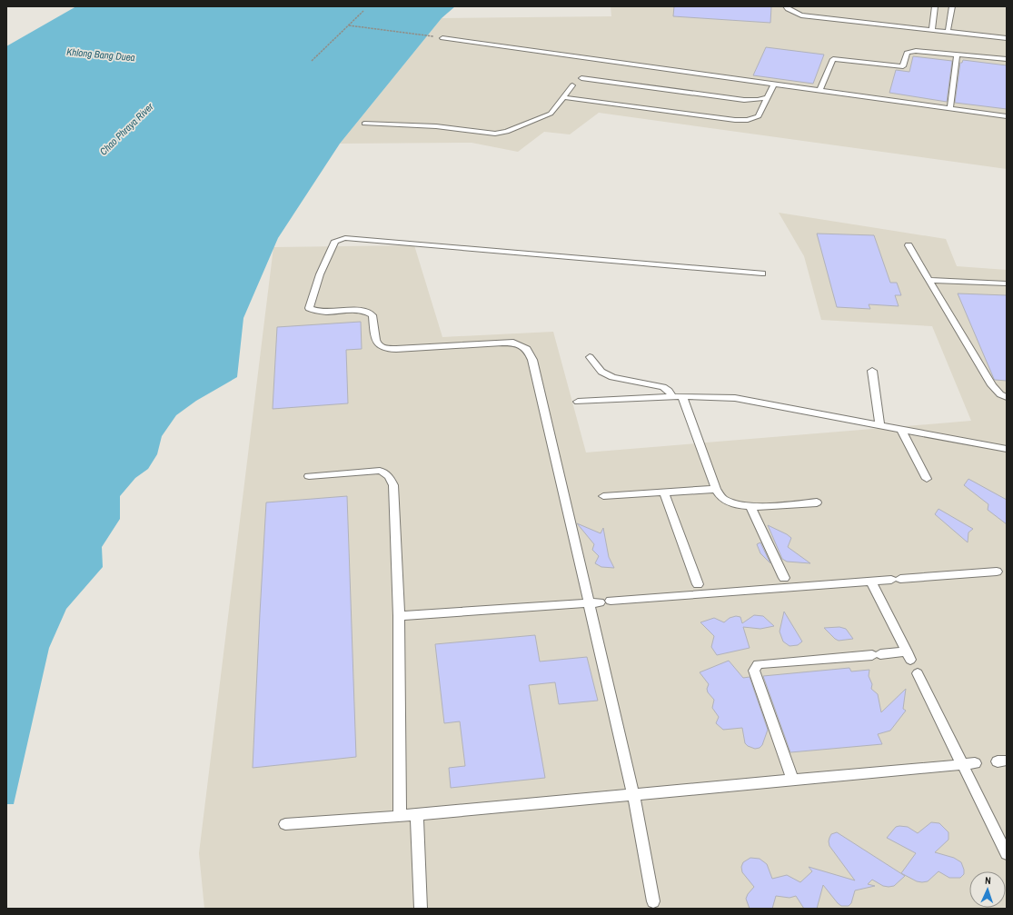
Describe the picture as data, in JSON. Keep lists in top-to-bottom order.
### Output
{
  "water": ["Khlong Bang Duea", "Chao Phraya River"],
  "north": "top"
}
